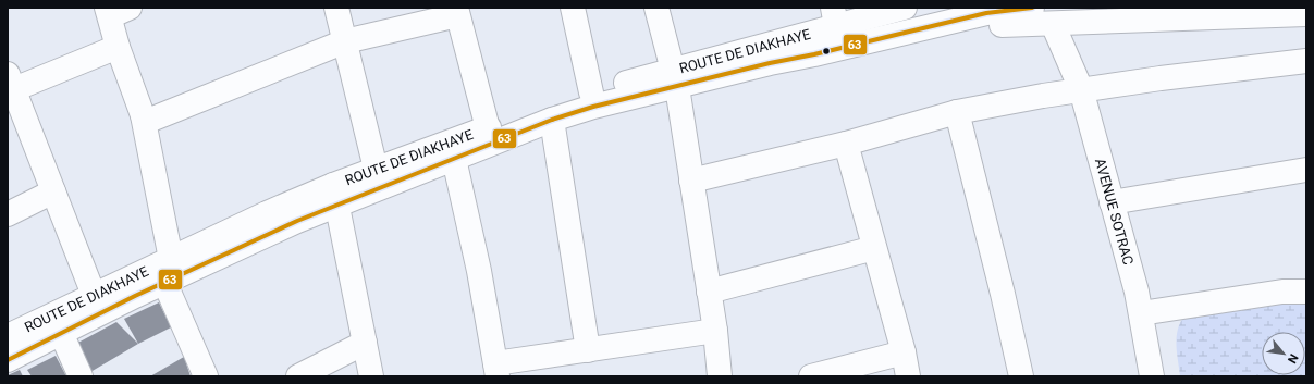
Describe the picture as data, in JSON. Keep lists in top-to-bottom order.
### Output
{
  "streets": {
    "street": ["ROUTE DE DIAKHAYE", "AVENUE SOTRAC"]
  },
  "lines": ["transit line 63"],
  "north": "bottom right"
}
